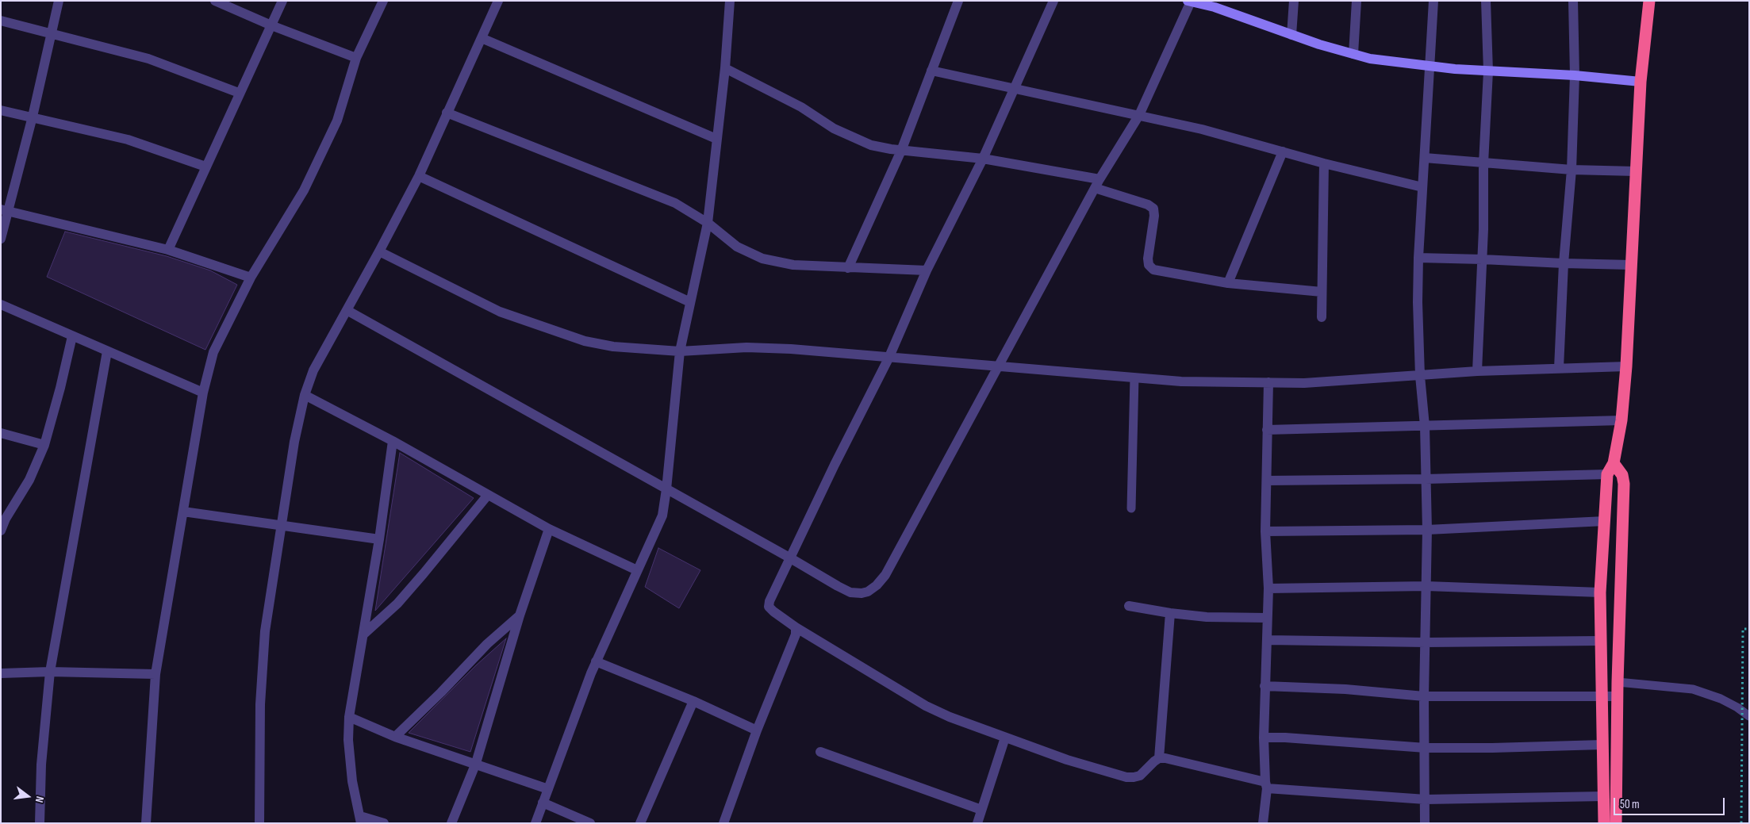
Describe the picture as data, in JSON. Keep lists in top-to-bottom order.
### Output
{
  "scale_bar": "50 m",
  "north": "right"
}
